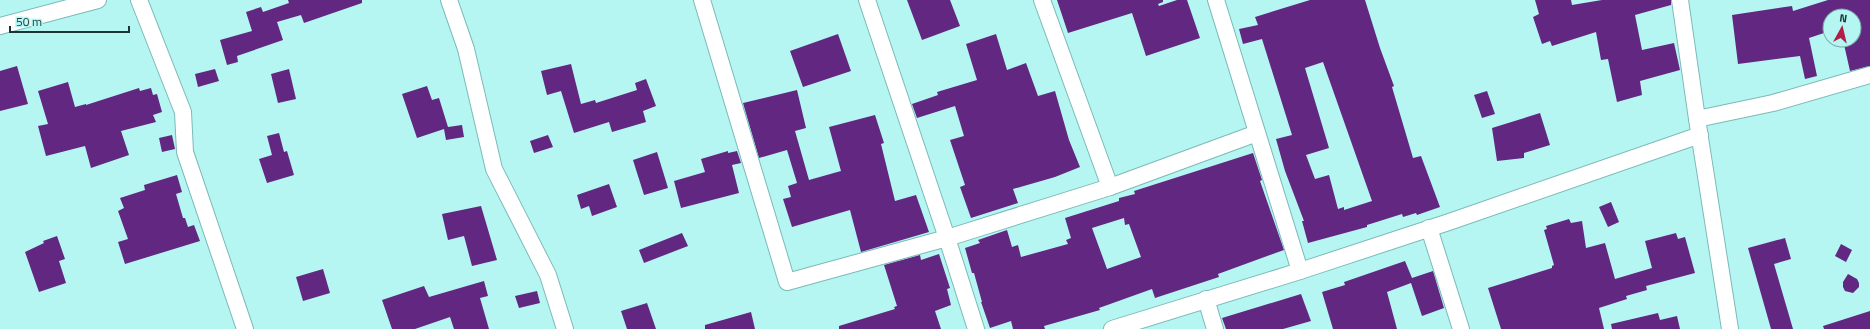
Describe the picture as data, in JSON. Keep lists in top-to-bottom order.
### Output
{
  "scale_bar": "50 m",
  "north": "top"
}
